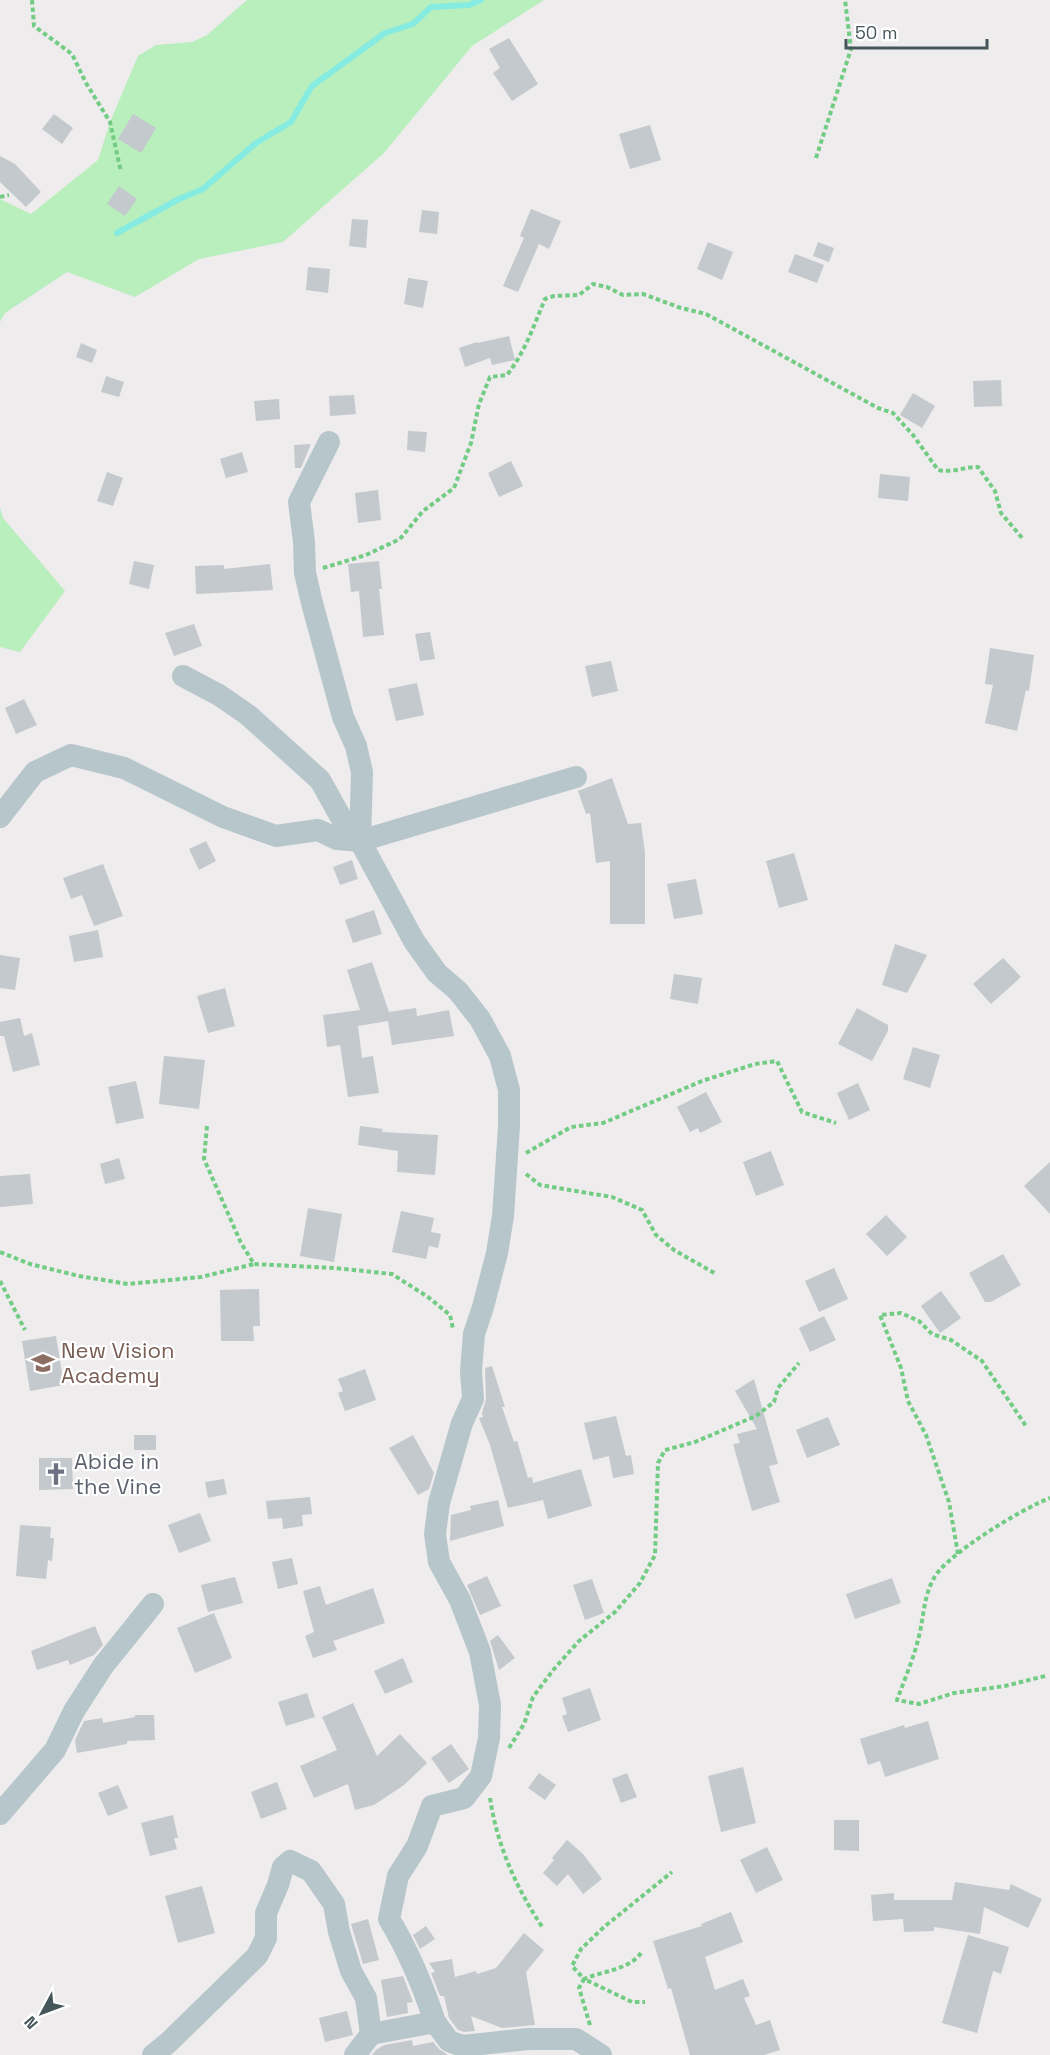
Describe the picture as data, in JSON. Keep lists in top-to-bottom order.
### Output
{
  "places": {
    "school or university": ["New Vision Academy"],
    "church": ["Abide in the Vine"]
  },
  "scale_bar": "50 m",
  "north": "bottom left"
}
